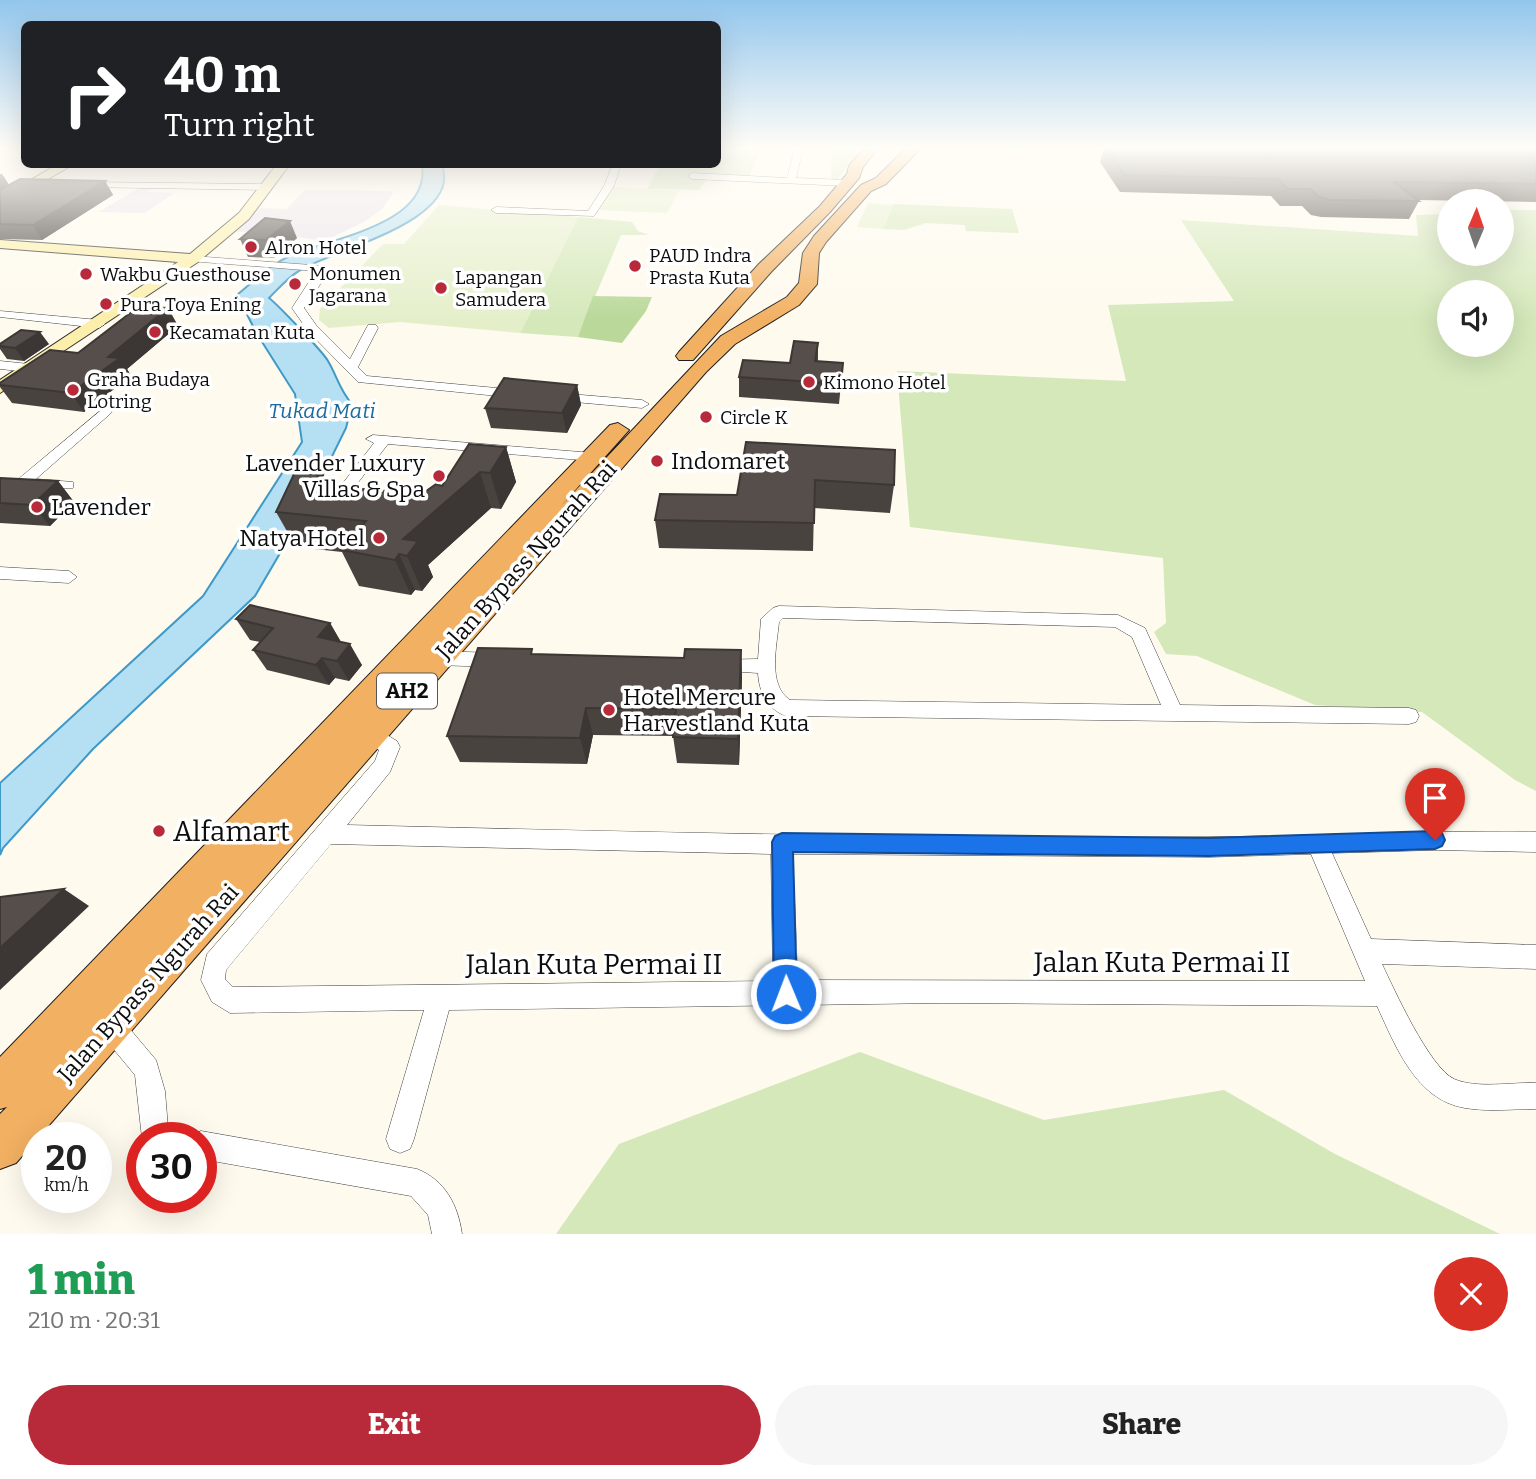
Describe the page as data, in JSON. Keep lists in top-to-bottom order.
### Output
{
  "streets": {
    "highway": ["Jalan Bypass Ngurah Rai", "AH2"],
    "street": ["Jalan Kuta Permai II"]
  },
  "crossings": [
    ["Jalan Bypass Ngurah Rai", "Jalan Kuta Permai II"]
  ],
  "water": ["Tukad Mati"],
  "places": [
    "Alron Hotel",
    "PAUD Indra Prasta Kuta",
    "Wakbu Guesthouse",
    "Monumen Jagarana",
    "Lapangan Samudera",
    "Pura Toya Ening",
    "Kecamatan Kuta",
    "Kimono Hotel",
    "Graha Budaya Lotring",
    "Circle K",
    "Indomaret",
    "Lavender Luxury Villas & Spa",
    "Lavender",
    "Natya Hotel",
    "Hotel Mercure Harvestland Kuta",
    "Alfamart"
  ],
  "north": "top",
  "page": {
    "turn": ["40 m", "Turn right"],
    "speed": "20 km/h",
    "limit": "30",
    "heading": ["1 min", "210 m · 20:31"],
    "buttons": ["Exit", "Share"]
  }
}
